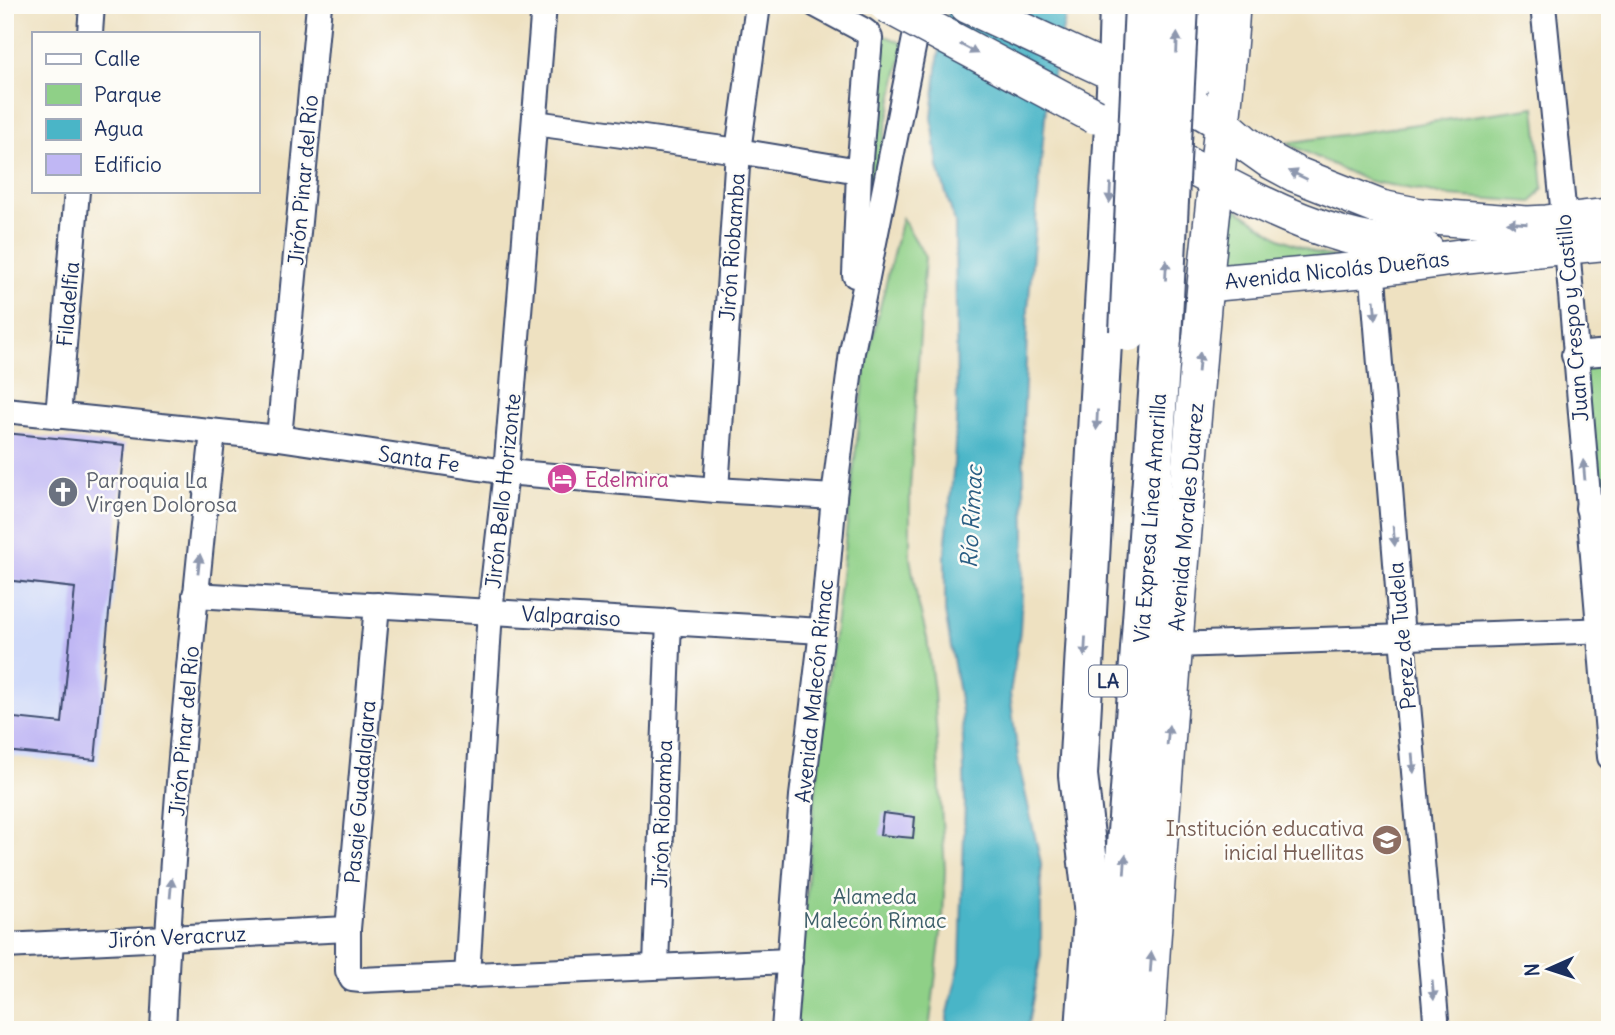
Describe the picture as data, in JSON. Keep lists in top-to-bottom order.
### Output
{
  "streets": {
    "highway": ["Vía Expresa Línea Amarilla", "LA"],
    "main road": ["Avenida Nicolás Dueñas", "Avenida Morales Duarez"],
    "street": [
      "Jirón Pinar del Río",
      "Jirón Riobamba",
      "Filadelfia",
      "Juan Crespo y Castillo",
      "Santa Fe",
      "Jirón Bello Horizonte",
      "Valparaiso",
      "Perez de Tudela",
      "Avenida Malecón Rímac",
      "Pasaje Guadalajara",
      "Jirón Veracruz"
    ]
  },
  "crossings": [
    ["Jirón Pinar del Río", "Santa Fe"],
    ["Jirón Pinar del Río", "Valparaiso"],
    ["Jirón Pinar del Río", "Jirón Veracruz"],
    ["Jirón Riobamba", "Santa Fe"],
    ["Jirón Riobamba", "Valparaiso"],
    ["Avenida Nicolás Dueñas", "Juan Crespo y Castillo"],
    ["Avenida Nicolás Dueñas", "Avenida Morales Duarez"],
    ["Avenida Nicolás Dueñas", "Perez de Tudela"],
    ["Filadelfia", "Santa Fe"],
    ["Santa Fe", "Jirón Bello Horizonte"],
    ["Santa Fe", "Avenida Malecón Rímac"],
    ["Jirón Bello Horizonte", "Valparaiso"],
    ["Jirón Bello Horizonte", "Pasaje Guadalajara"],
    ["Valparaiso", "Avenida Malecón Rímac"],
    ["Valparaiso", "Pasaje Guadalajara"],
    ["Pasaje Guadalajara", "Jirón Veracruz"]
  ],
  "one_way": ["Jirón Pinar del Río", "Avenida Morales Duarez", "Perez de Tudela"],
  "water": ["Río Rímac"],
  "parks": ["Alameda Malecón Rímac"],
  "places": {
    "hotel": ["Edelmira"],
    "church": ["Parroquia La Virgen Dolorosa"],
    "school or university": ["Institución educativa inicial Huellitas"]
  },
  "legend": [
    "Calle",
    "Parque",
    "Agua",
    "Edificio"
  ],
  "north": "left"
}
